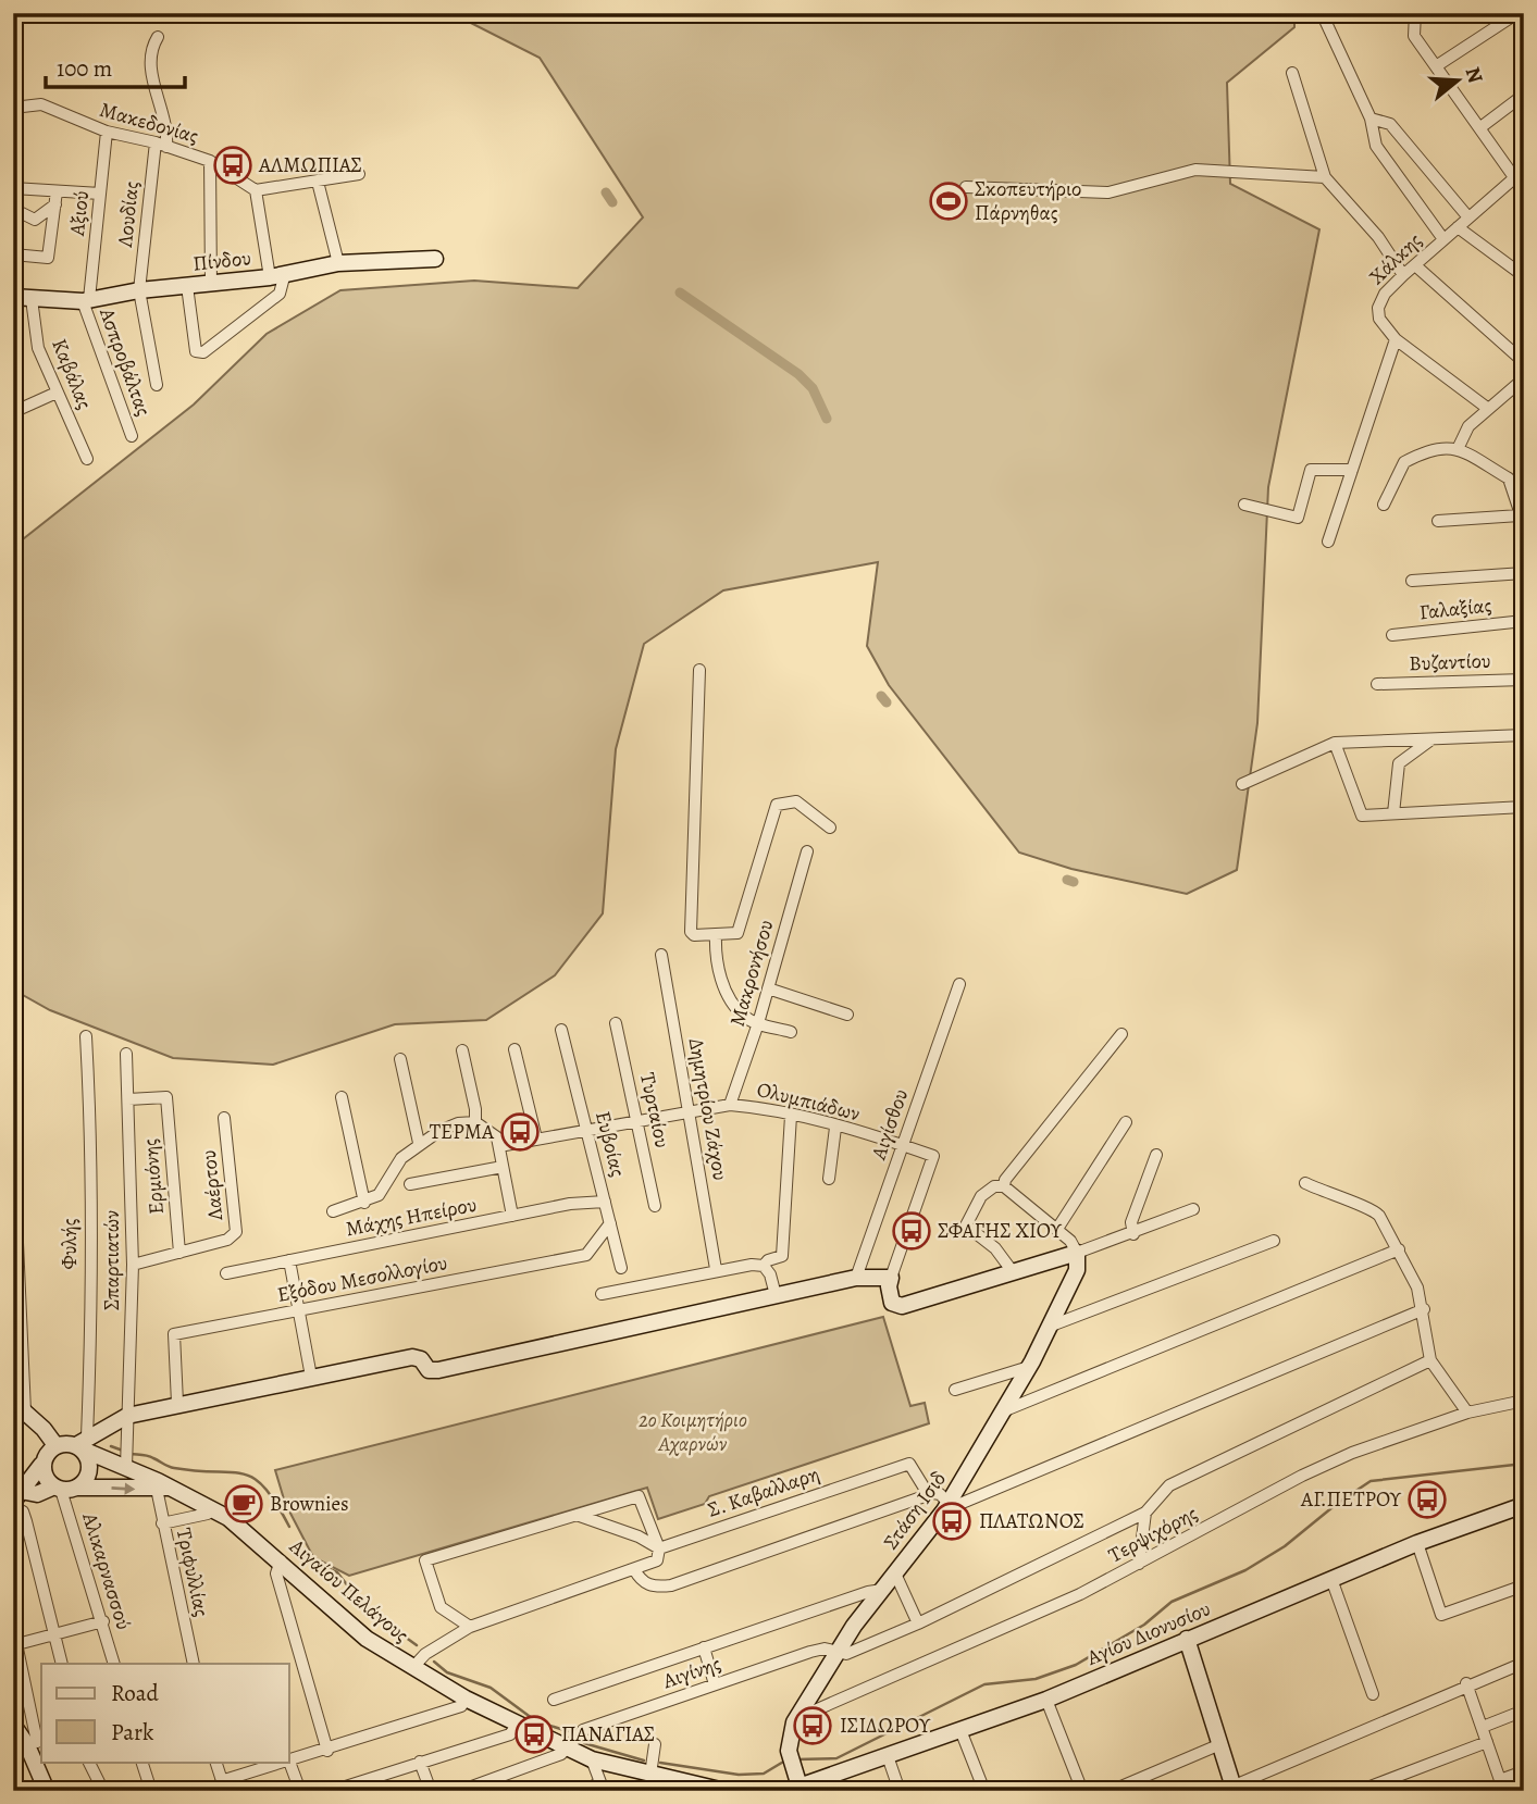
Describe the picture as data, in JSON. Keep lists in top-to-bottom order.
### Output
{
  "streets": {
    "street": [
      "Μακεδονίας",
      "Αξιού",
      "Λουδίας",
      "Χάλκης",
      "Πίνδου",
      "Ασπροβάλτας",
      "Καβάλας",
      "Γαλαξίας",
      "Βυζαντίου",
      "Μακρονήσου",
      "Ολυμπιάδων",
      "Δημητρίου Ζάχου",
      "Τυρταίου",
      "Αιγίσθου",
      "Ευβοίας",
      "Ερμιόνης",
      "Λαέρτου",
      "Μάχης Ηπείρου",
      "Φυλής",
      "Σπαρτιατών",
      "Εξόδου Μεσολλογίου",
      "Σ. Καβαλλαρη",
      "Στάση Ισιδ",
      "Τερψιχόρης",
      "Αλικαρνασσού",
      "Τριφυλλίας",
      "Αιγαίου Πελάγους",
      "Αγίου Διονυσίου",
      "Αιγίνης"
    ]
  },
  "crossings": [
    ["Μακεδονίας", "Αξιού"],
    ["Μακεδονίας", "Λουδίας"],
    ["Αξιού", "Πίνδου"],
    ["Αξιού", "Ασπροβάλτας"],
    ["Λουδίας", "Πίνδου"],
    ["Πίνδου", "Ασπροβάλτας"],
    ["Πίνδου", "Καβάλας"],
    ["Μακρονήσου", "Ολυμπιάδων"],
    ["Ολυμπιάδων", "Δημητρίου Ζάχου"],
    ["Ολυμπιάδων", "Τυρταίου"],
    ["Ολυμπιάδων", "Αιγίσθου"],
    ["Ολυμπιάδων", "Ευβοίας"],
    ["Ευβοίας", "Μάχης Ηπείρου"],
    ["Ευβοίας", "Εξόδου Μεσολλογίου"],
    ["Ερμιόνης", "Λαέρτου"],
    ["Ερμιόνης", "Σπαρτιατών"],
    ["Λαέρτου", "Σπαρτιατών"],
    ["Φυλής", "Αλικαρνασσού"],
    ["Φυλής", "Αιγαίου Πελάγους"],
    ["Σπαρτιατών", "Αιγαίου Πελάγους"],
    ["Σ. Καβαλλαρη", "Στάση Ισιδ"],
    ["Στάση Ισιδ", "Τερψιχόρης"],
    ["Στάση Ισιδ", "Αγίου Διονυσίου"],
    ["Στάση Ισιδ", "Αιγίνης"],
    ["Αλικαρνασσού", "Αιγαίου Πελάγους"],
    ["Τριφυλλίας", "Αιγαίου Πελάγους"],
    ["Αιγαίου Πελάγους", "Αιγίνης"]
  ],
  "parks": ["2ο Κοιμητήριο Αχαρνών"],
  "places": {
    "bus stop": [
      "ΑΛΜΩΠΙΑΣ",
      "ΤΕΡΜΑ",
      "ΣΦΑΓΗΣ ΧΙΟΥ",
      "ΑΓ.ΠΕΤΡΟΥ",
      "ΠΛΑΤΩΝΟΣ",
      "ΙΣΙΔΩΡΟΥ",
      "ΠΑΝΑΓΙΑΣ"
    ],
    "sports": ["Σκοπευτήριο Πάρνηθας"],
    "cafe": ["Brownies"]
  },
  "legend": ["Road", "Park"],
  "scale_bar": "100 m",
  "north": "right"
}
